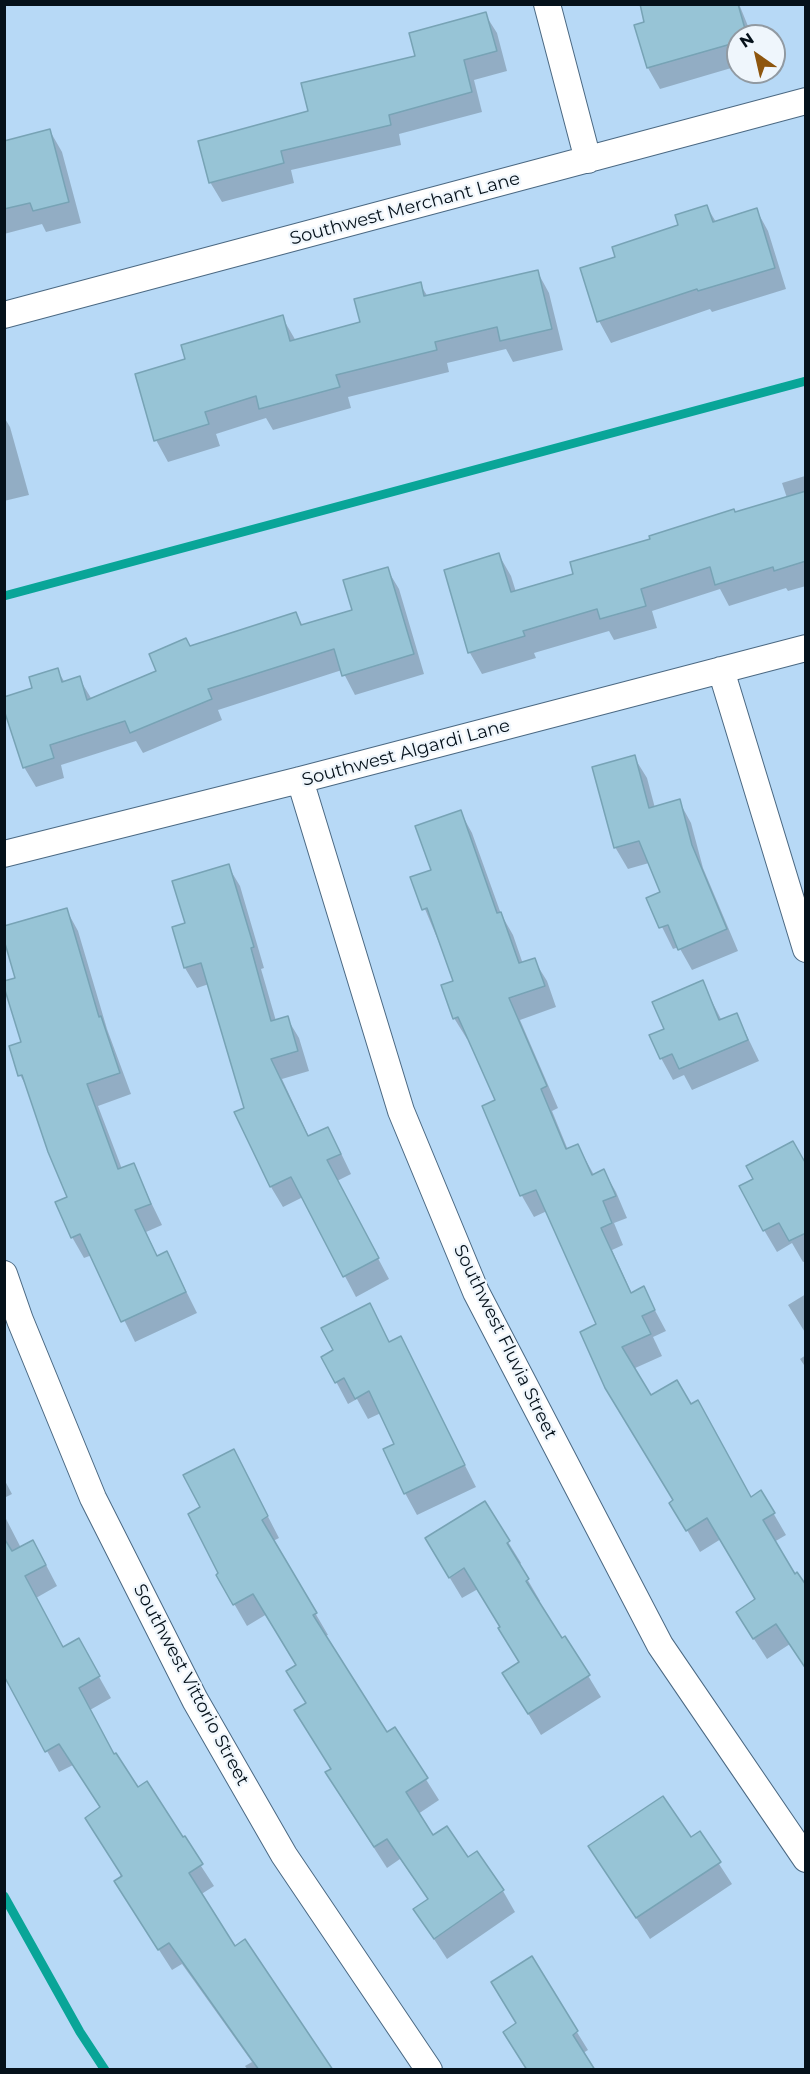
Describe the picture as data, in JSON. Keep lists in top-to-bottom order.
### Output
{
  "streets": {
    "street": [
      "Southwest Merchant Lane",
      "Southwest Algardi Lane",
      "Southwest Fluvia Street",
      "Southwest Vittorio Street"
    ]
  },
  "crossings": [
    ["Southwest Algardi Lane", "Southwest Fluvia Street"]
  ],
  "north": "top left"
}
